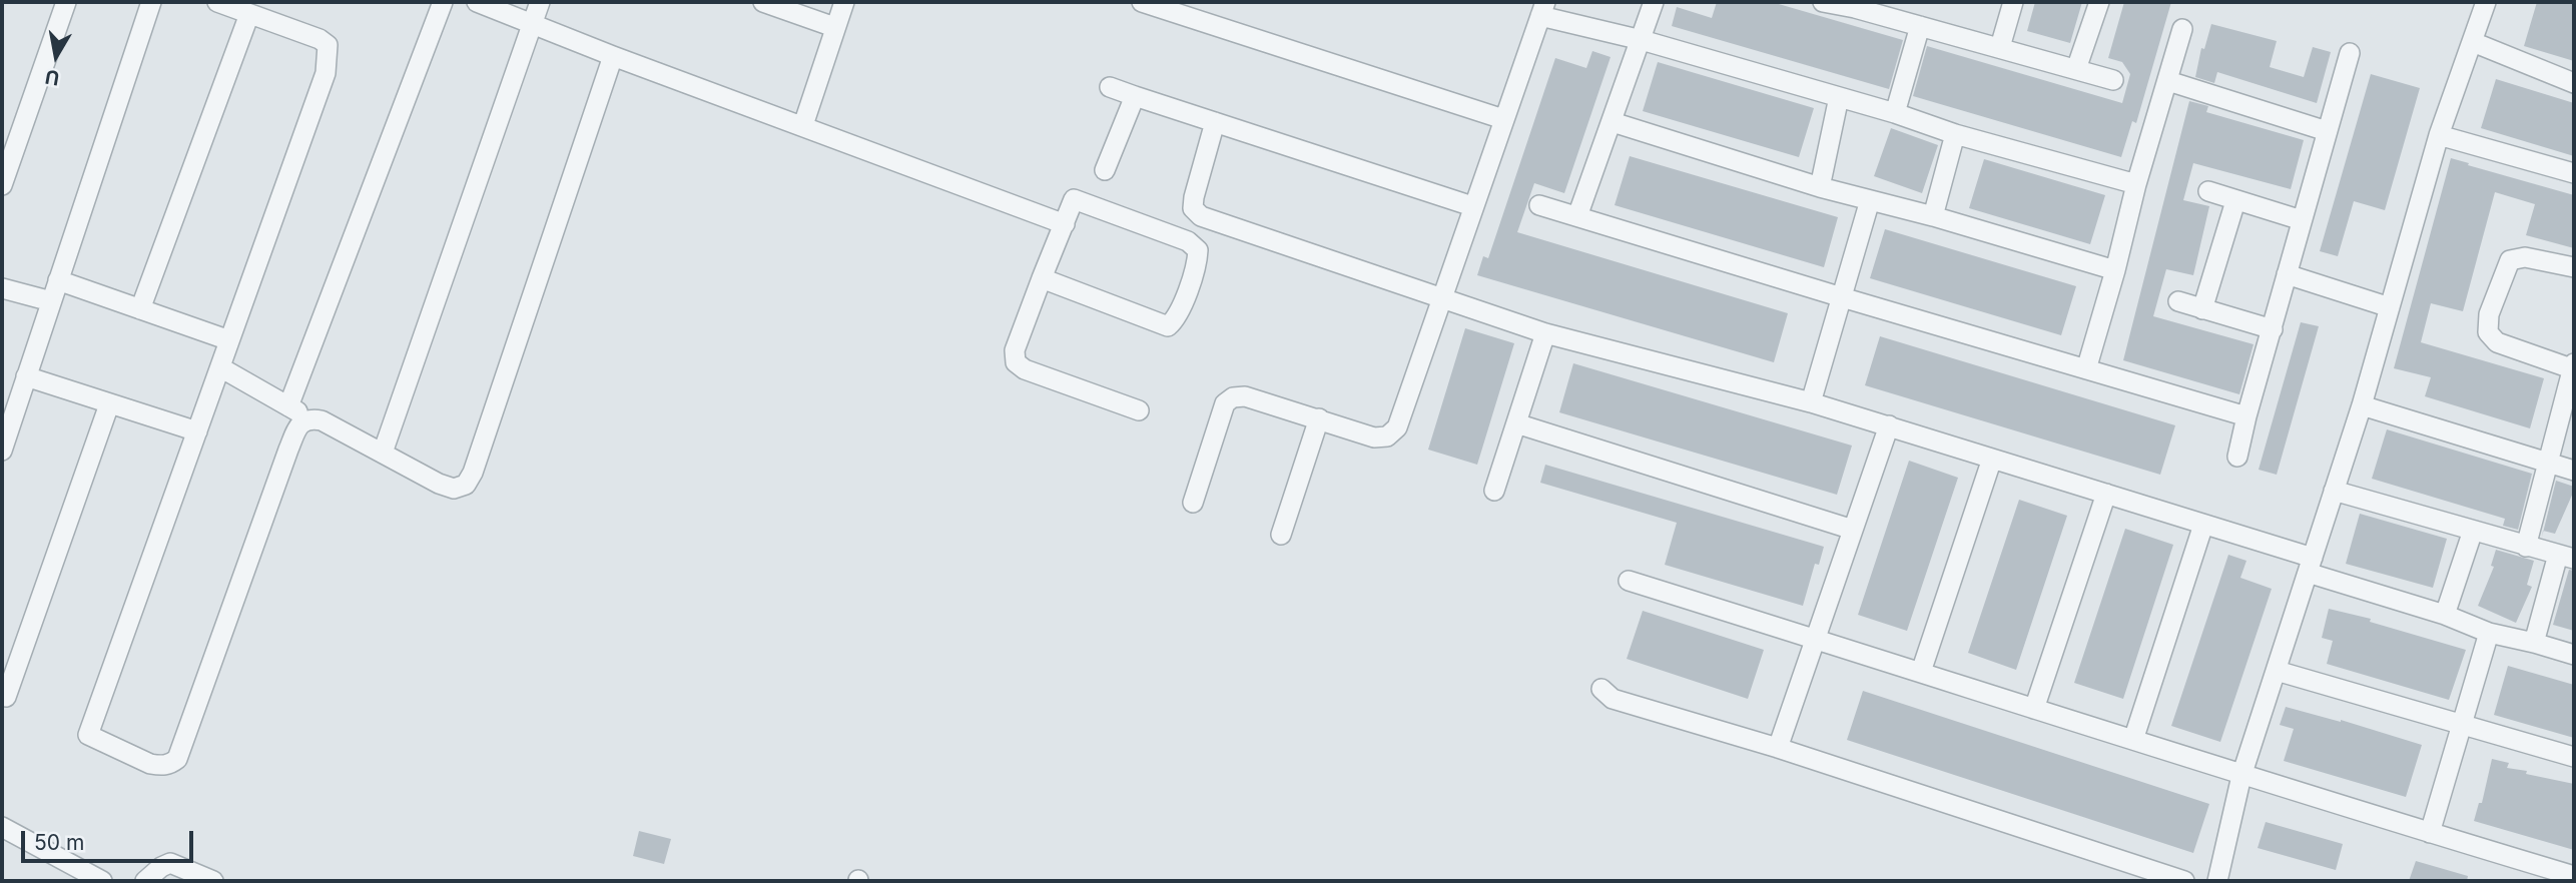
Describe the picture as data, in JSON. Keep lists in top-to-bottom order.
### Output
{
  "scale_bar": "50 m",
  "north": "bottom"
}
